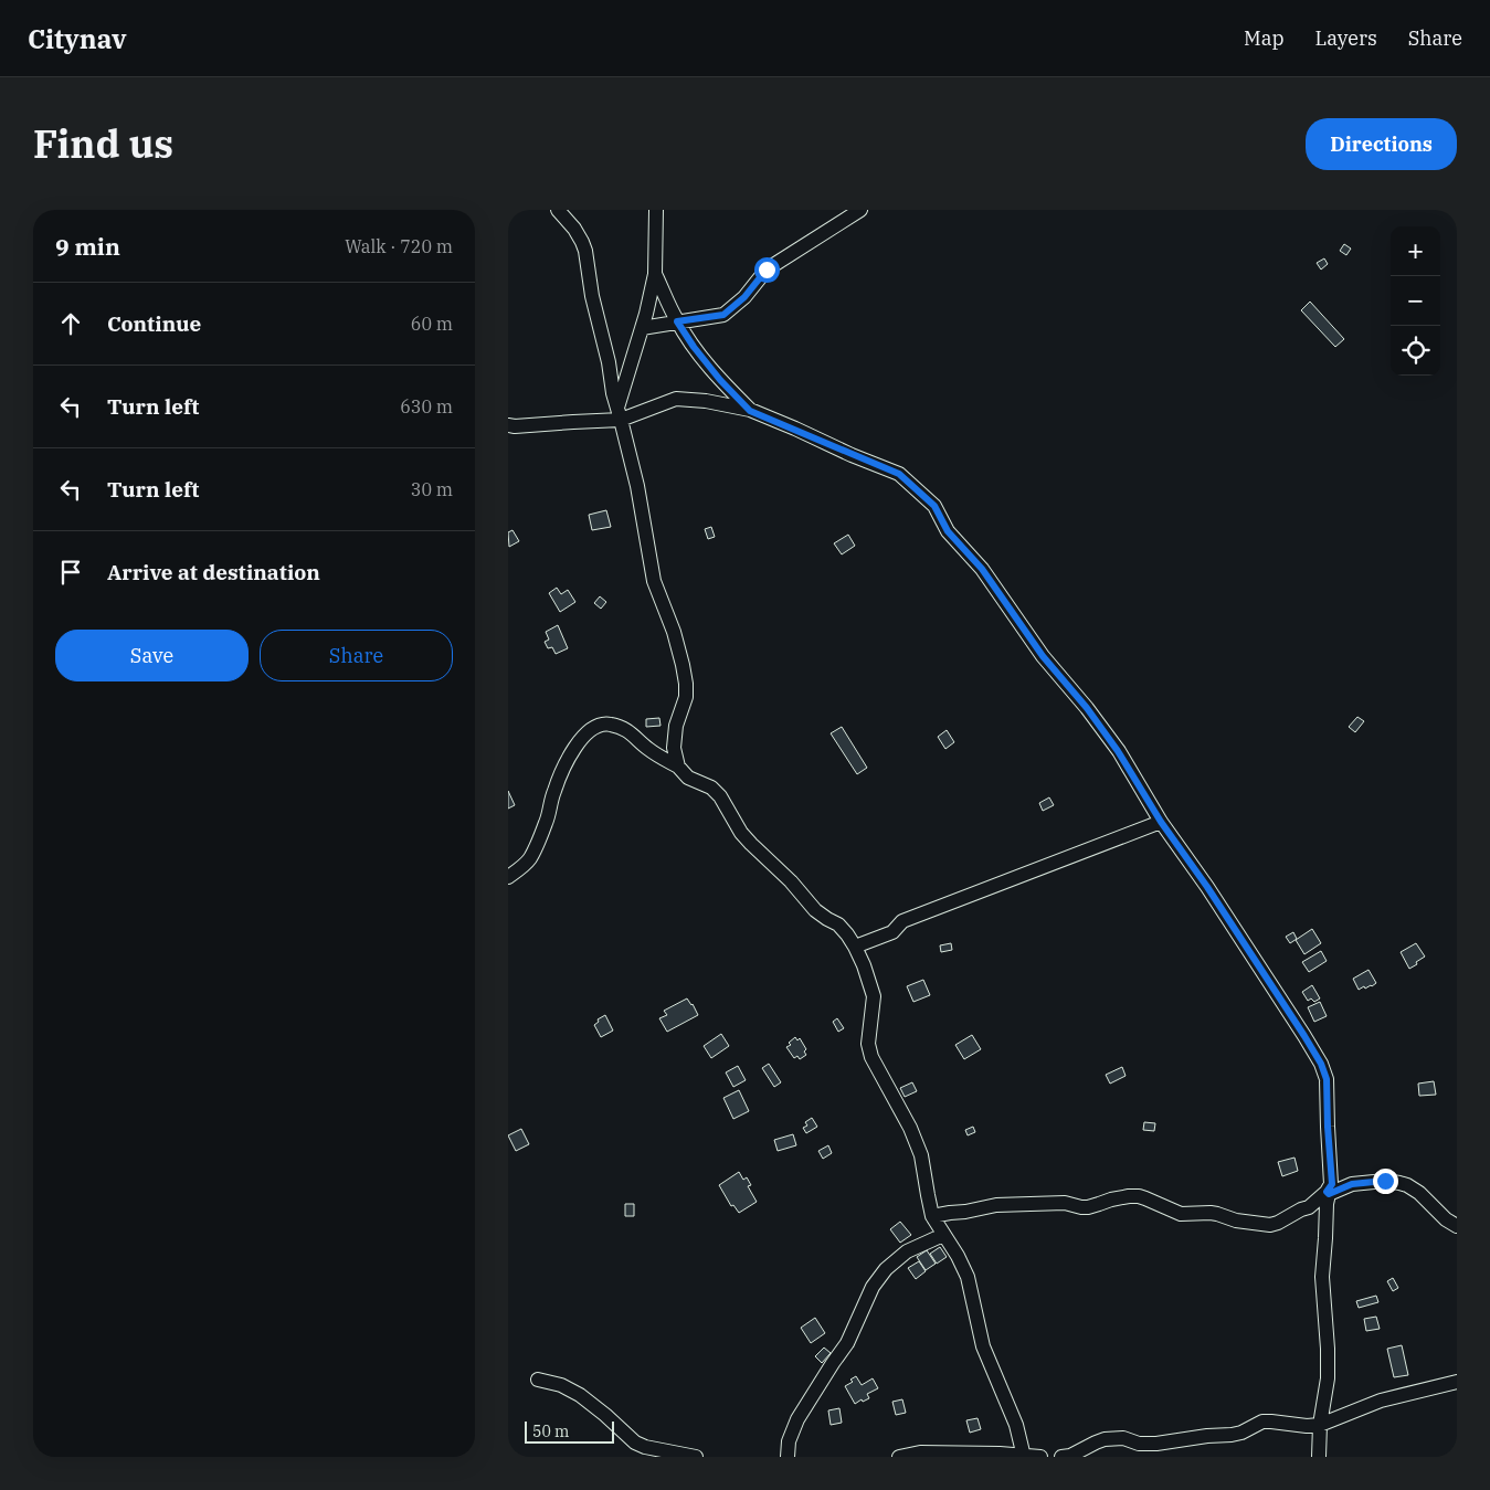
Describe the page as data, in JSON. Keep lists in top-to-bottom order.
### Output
{
  "scale_bar": "50 m",
  "page": {
    "header": "Citynav",
    "nav": ["Map", "Layers", "Share"],
    "title": "Find us",
    "buttons": [
      "Directions",
      ["Save", "Share"]
    ],
    "heading": ["9 min", "Walk · 720 m"],
    "map_buttons": ["+", "−"],
    "list": [
      ["Continue", "60 m"],
      ["Turn left", "630 m"],
      ["Turn left", "30 m"],
      "Arrive at destination"
    ],
    "scale": "50 m"
  }
}
